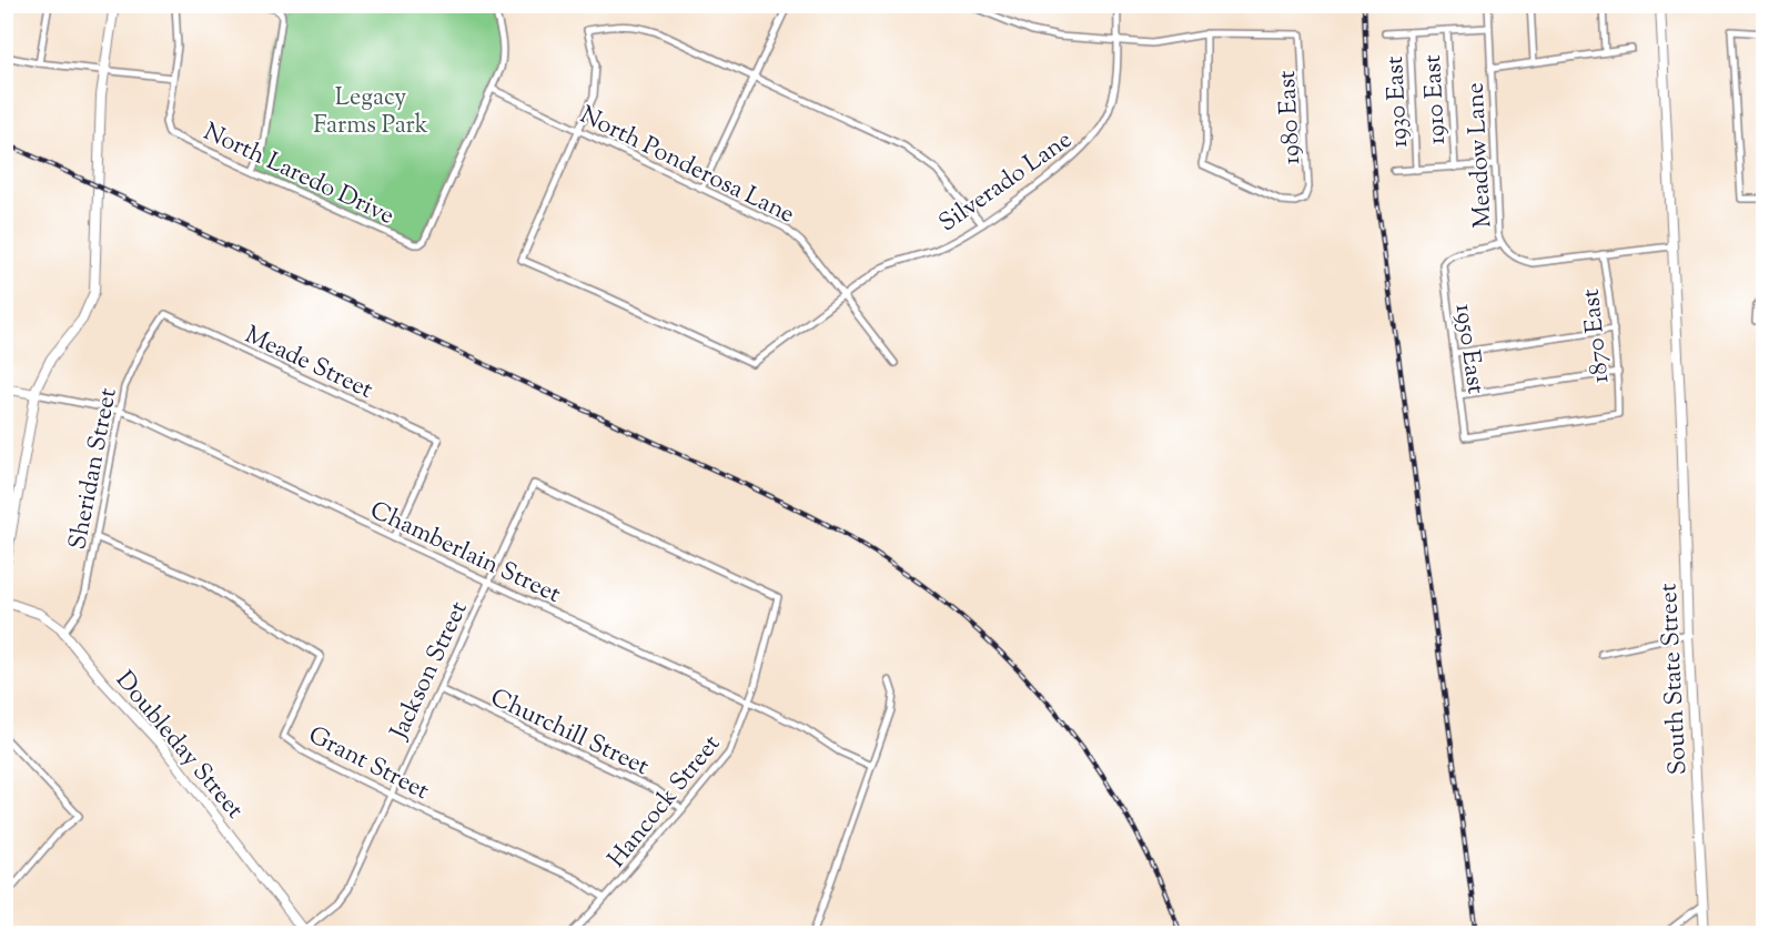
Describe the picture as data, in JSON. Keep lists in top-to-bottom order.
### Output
{
  "streets": {
    "street": [
      "1910 East",
      "1930 East",
      "1980 East",
      "Meadow Lane",
      "North Ponderosa Lane",
      "North Laredo Drive",
      "Silverado Lane",
      "1870 East",
      "1950 East",
      "Meade Street",
      "Sheridan Street",
      "Chamberlain Street",
      "Jackson Street",
      "South State Street",
      "Churchill Street",
      "Doubleday Street",
      "Grant Street",
      "Hancock Street"
    ]
  },
  "crossings": [
    ["Meadow Lane", "1870 East"],
    ["Meadow Lane", "1950 East"],
    ["Meadow Lane", "South State Street"],
    ["North Ponderosa Lane", "North Laredo Drive"],
    ["North Ponderosa Lane", "Silverado Lane"],
    ["1870 East", "1950 East"],
    ["Meade Street", "Sheridan Street"],
    ["Meade Street", "Chamberlain Street"],
    ["Sheridan Street", "Chamberlain Street"],
    ["Sheridan Street", "Doubleday Street"],
    ["Sheridan Street", "Grant Street"],
    ["Chamberlain Street", "Jackson Street"],
    ["Chamberlain Street", "Hancock Street"],
    ["Jackson Street", "Churchill Street"],
    ["Jackson Street", "Doubleday Street"],
    ["Jackson Street", "Grant Street"],
    ["Jackson Street", "Hancock Street"],
    ["Churchill Street", "Hancock Street"],
    ["Grant Street", "Hancock Street"]
  ],
  "parks": ["Legacy Farms Park"]
}
